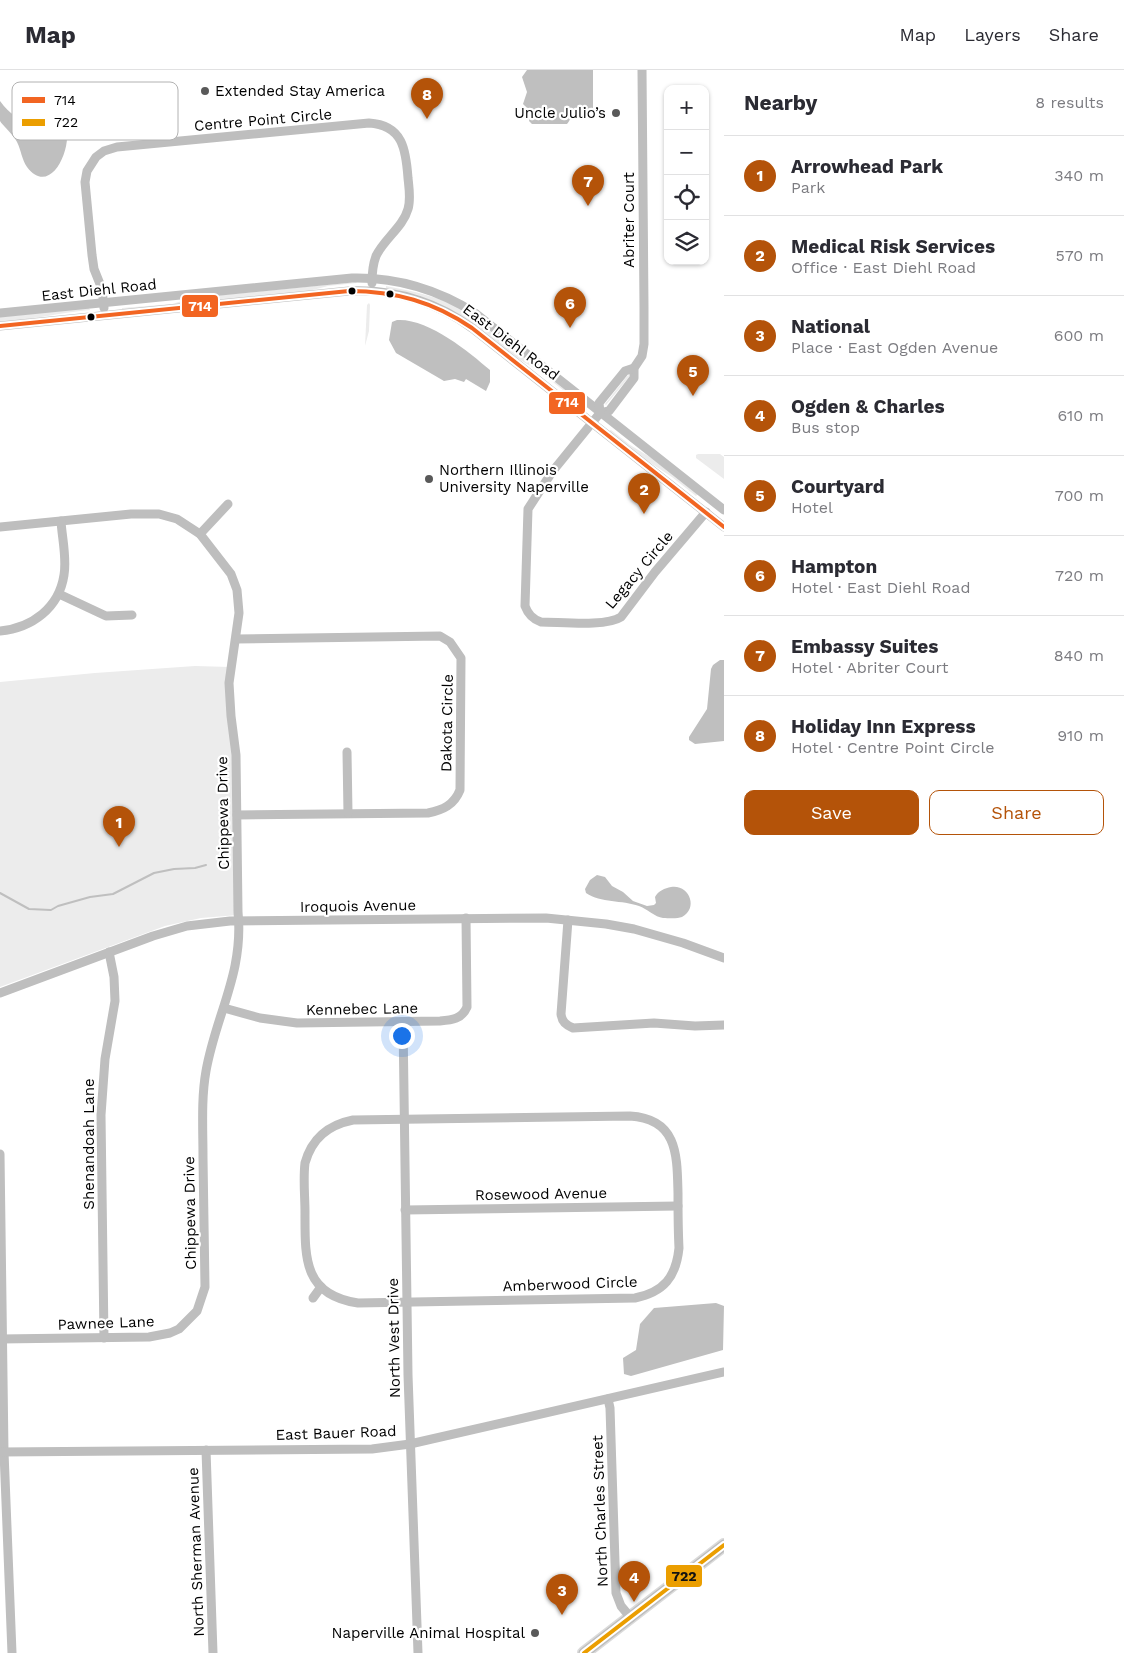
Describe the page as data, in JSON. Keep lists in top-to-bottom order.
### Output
{
  "streets": {
    "street": [
      "Centre Point Circle",
      "Abriter Court",
      "East Diehl Road",
      "Legacy Circle",
      "Dakota Circle",
      "Chippewa Drive",
      "Iroquois Avenue",
      "Kennebec Lane",
      "Shenandoah Lane",
      "Rosewood Avenue",
      "Amberwood Circle",
      "Pawnee Lane",
      "North Vest Drive",
      "East Bauer Road",
      "North Charles Street",
      "North Sherman Avenue"
    ]
  },
  "crossings": [
    ["Centre Point Circle", "East Diehl Road"],
    ["Abriter Court", "East Diehl Road"],
    ["Abriter Court", "Legacy Circle"],
    ["East Diehl Road", "Legacy Circle"],
    ["Dakota Circle", "Chippewa Drive"],
    ["Chippewa Drive", "Iroquois Avenue"],
    ["Chippewa Drive", "Kennebec Lane"],
    ["Chippewa Drive", "Pawnee Lane"],
    ["Iroquois Avenue", "Kennebec Lane"],
    ["Iroquois Avenue", "Shenandoah Lane"],
    ["Kennebec Lane", "North Vest Drive"],
    ["Shenandoah Lane", "Pawnee Lane"],
    ["Rosewood Avenue", "Amberwood Circle"],
    ["Rosewood Avenue", "North Vest Drive"],
    ["Amberwood Circle", "North Vest Drive"],
    ["North Vest Drive", "East Bauer Road"],
    ["East Bauer Road", "North Charles Street"],
    ["East Bauer Road", "North Sherman Avenue"]
  ],
  "places": [
    "Extended Stay America",
    "Uncle Julio’s",
    "Northern Illinois University Naperville",
    "Naperville Animal Hospital"
  ],
  "lines": ["transit line 714", "transit line 722"],
  "legend": ["714", "722"],
  "page": {
    "header": "Map",
    "nav": ["Map", "Layers", "Share"],
    "heading": ["Nearby", "8 results"],
    "pins": [
      "8",
      "7",
      "6",
      "5",
      "2",
      "1",
      "4",
      "3"
    ],
    "map_buttons": ["+", "−"],
    "list": [
      {
        "mark": "1",
        "name": "Arrowhead Park",
        "note": "Park",
        "value": "340 m"
      },
      {
        "mark": "2",
        "name": "Medical Risk Services",
        "note": "Office · East Diehl Road",
        "value": "570 m"
      },
      {
        "mark": "3",
        "name": "National",
        "note": "Place · East Ogden Avenue",
        "value": "600 m"
      },
      {
        "mark": "4",
        "name": "Ogden & Charles",
        "note": "Bus stop",
        "value": "610 m"
      },
      {
        "mark": "5",
        "name": "Courtyard",
        "note": "Hotel",
        "value": "700 m"
      },
      {
        "mark": "6",
        "name": "Hampton",
        "note": "Hotel · East Diehl Road",
        "value": "720 m"
      },
      {
        "mark": "7",
        "name": "Embassy Suites",
        "note": "Hotel · Abriter Court",
        "value": "840 m"
      },
      {
        "mark": "8",
        "name": "Holiday Inn Express",
        "note": "Hotel · Centre Point Circle",
        "value": "910 m"
      }
    ],
    "buttons": ["Save", "Share"]
  }
}
